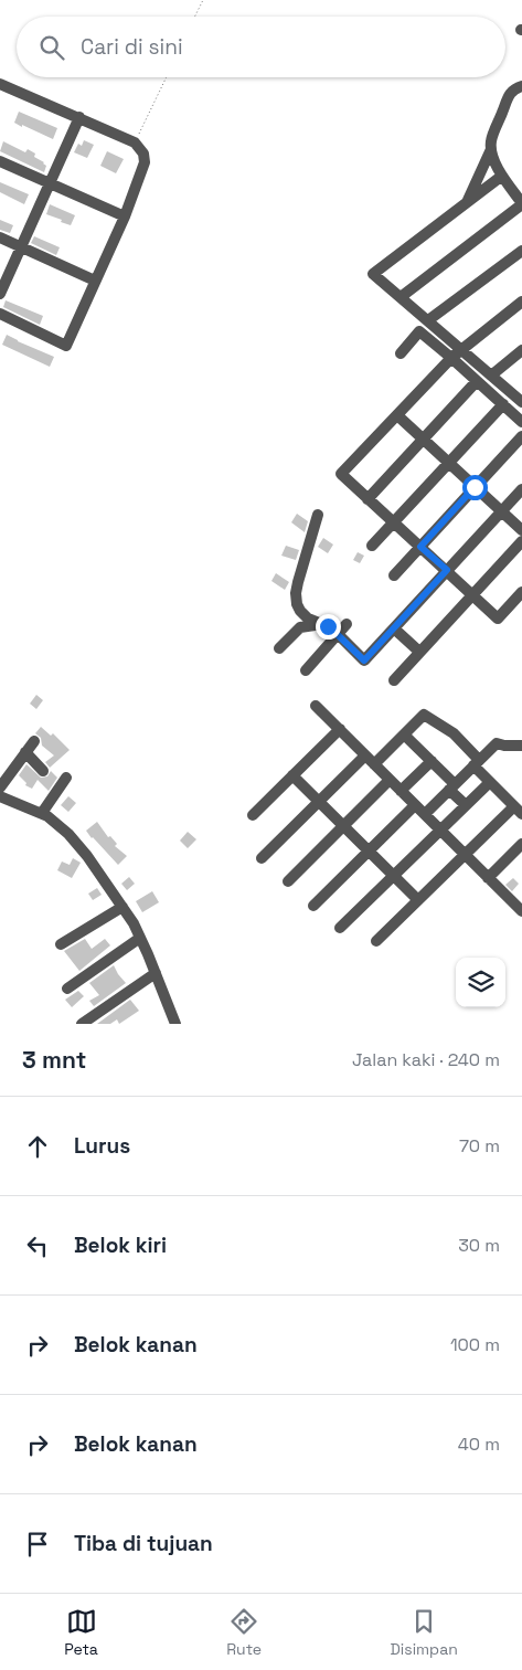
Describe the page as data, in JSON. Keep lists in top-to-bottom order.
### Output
{
  "page": {
    "search": "Cari di sini",
    "heading": ["3 mnt", "Jalan kaki · 240 m"],
    "list": [
      ["Lurus", "70 m"],
      ["Belok kiri", "30 m"],
      ["Belok kanan", "100 m"],
      ["Belok kanan", "40 m"],
      "Tiba di tujuan"
    ],
    "nav": ["Peta", "Rute", "Disimpan"]
  }
}
